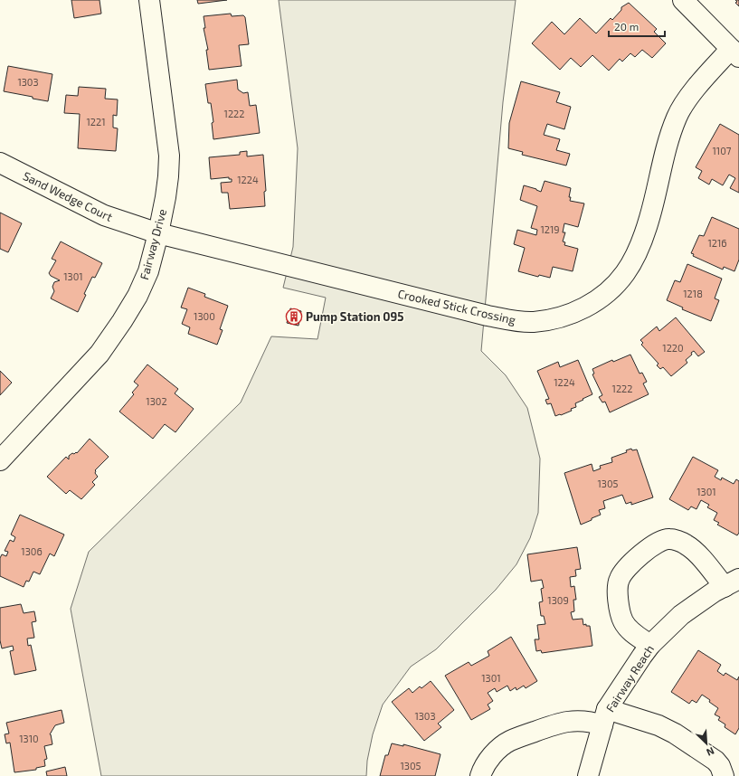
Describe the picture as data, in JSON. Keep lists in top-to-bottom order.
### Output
{
  "streets": {
    "street": [
      "Sand Wedge Court",
      "Fairway Drive",
      "Crooked Stick Crossing",
      "Fairway Reach"
    ]
  },
  "crossings": [
    ["Sand Wedge Court", "Fairway Drive"],
    ["Sand Wedge Court", "Crooked Stick Crossing"],
    ["Fairway Drive", "Crooked Stick Crossing"]
  ],
  "places": {
    "building": ["Pump Station 095"]
  },
  "house_numbers": [
    "1303",
    "1222",
    "1221",
    "1107",
    "1224",
    "1219",
    "1216",
    "1301",
    "1218",
    "1300",
    "1220",
    "1224",
    "1222",
    "1302",
    "1305",
    "1301",
    "1306",
    "1309",
    "1301",
    "1303",
    "1310",
    "1305"
  ],
  "scale_bar": "20 m",
  "north": "bottom right"
}
